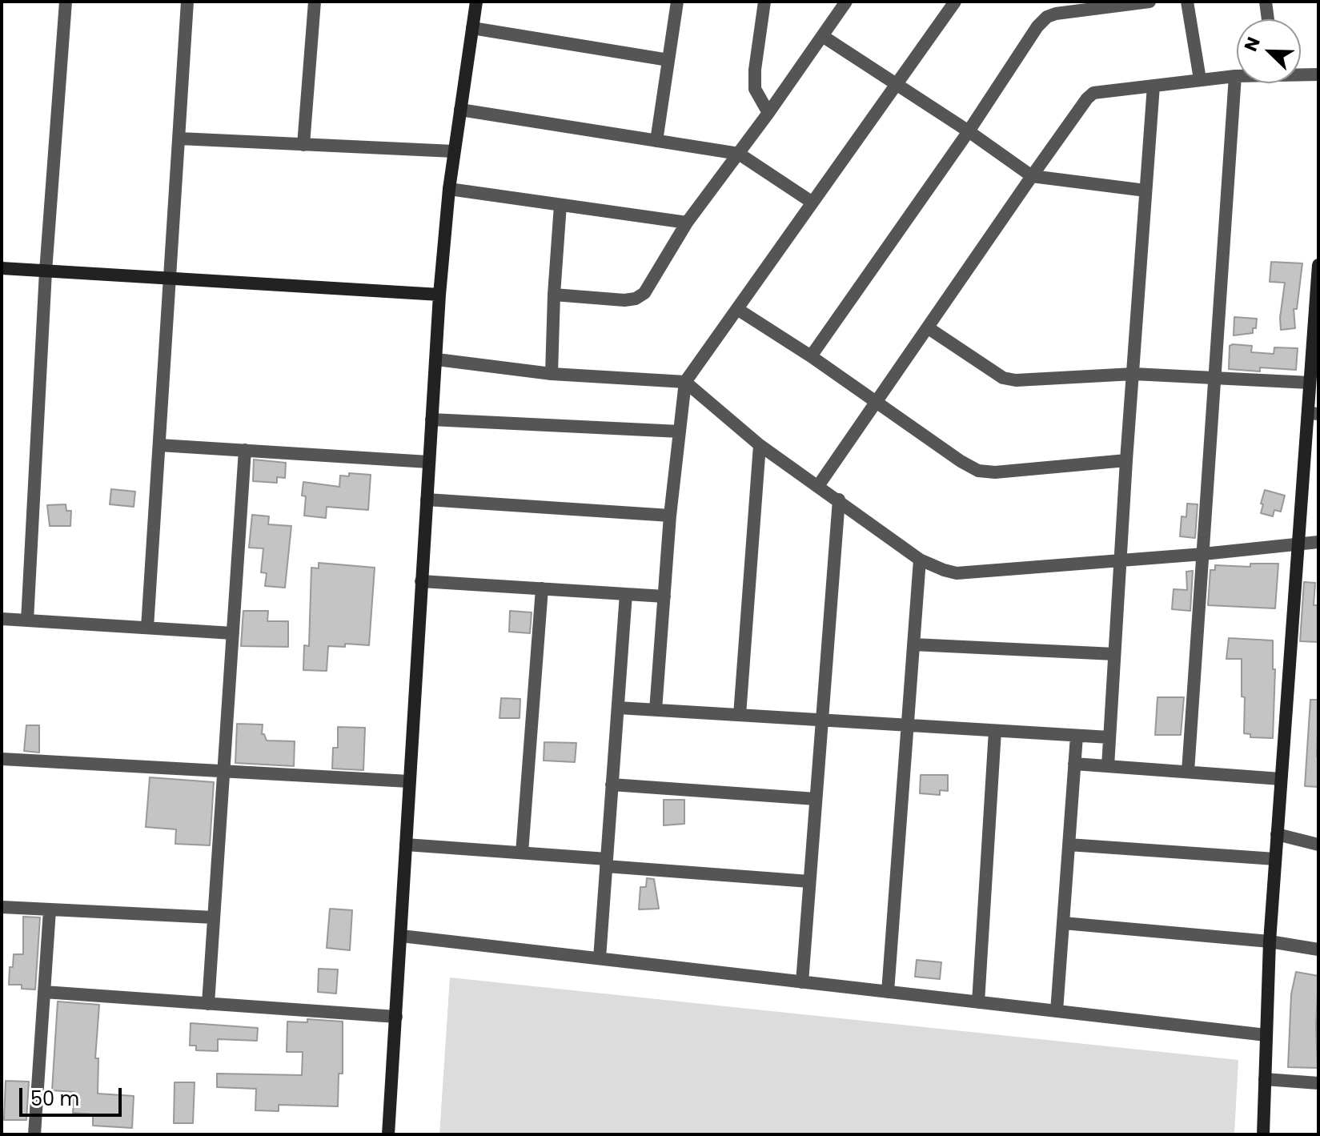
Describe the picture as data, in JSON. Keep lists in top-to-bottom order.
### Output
{
  "scale_bar": "50 m",
  "north": "top left"
}
